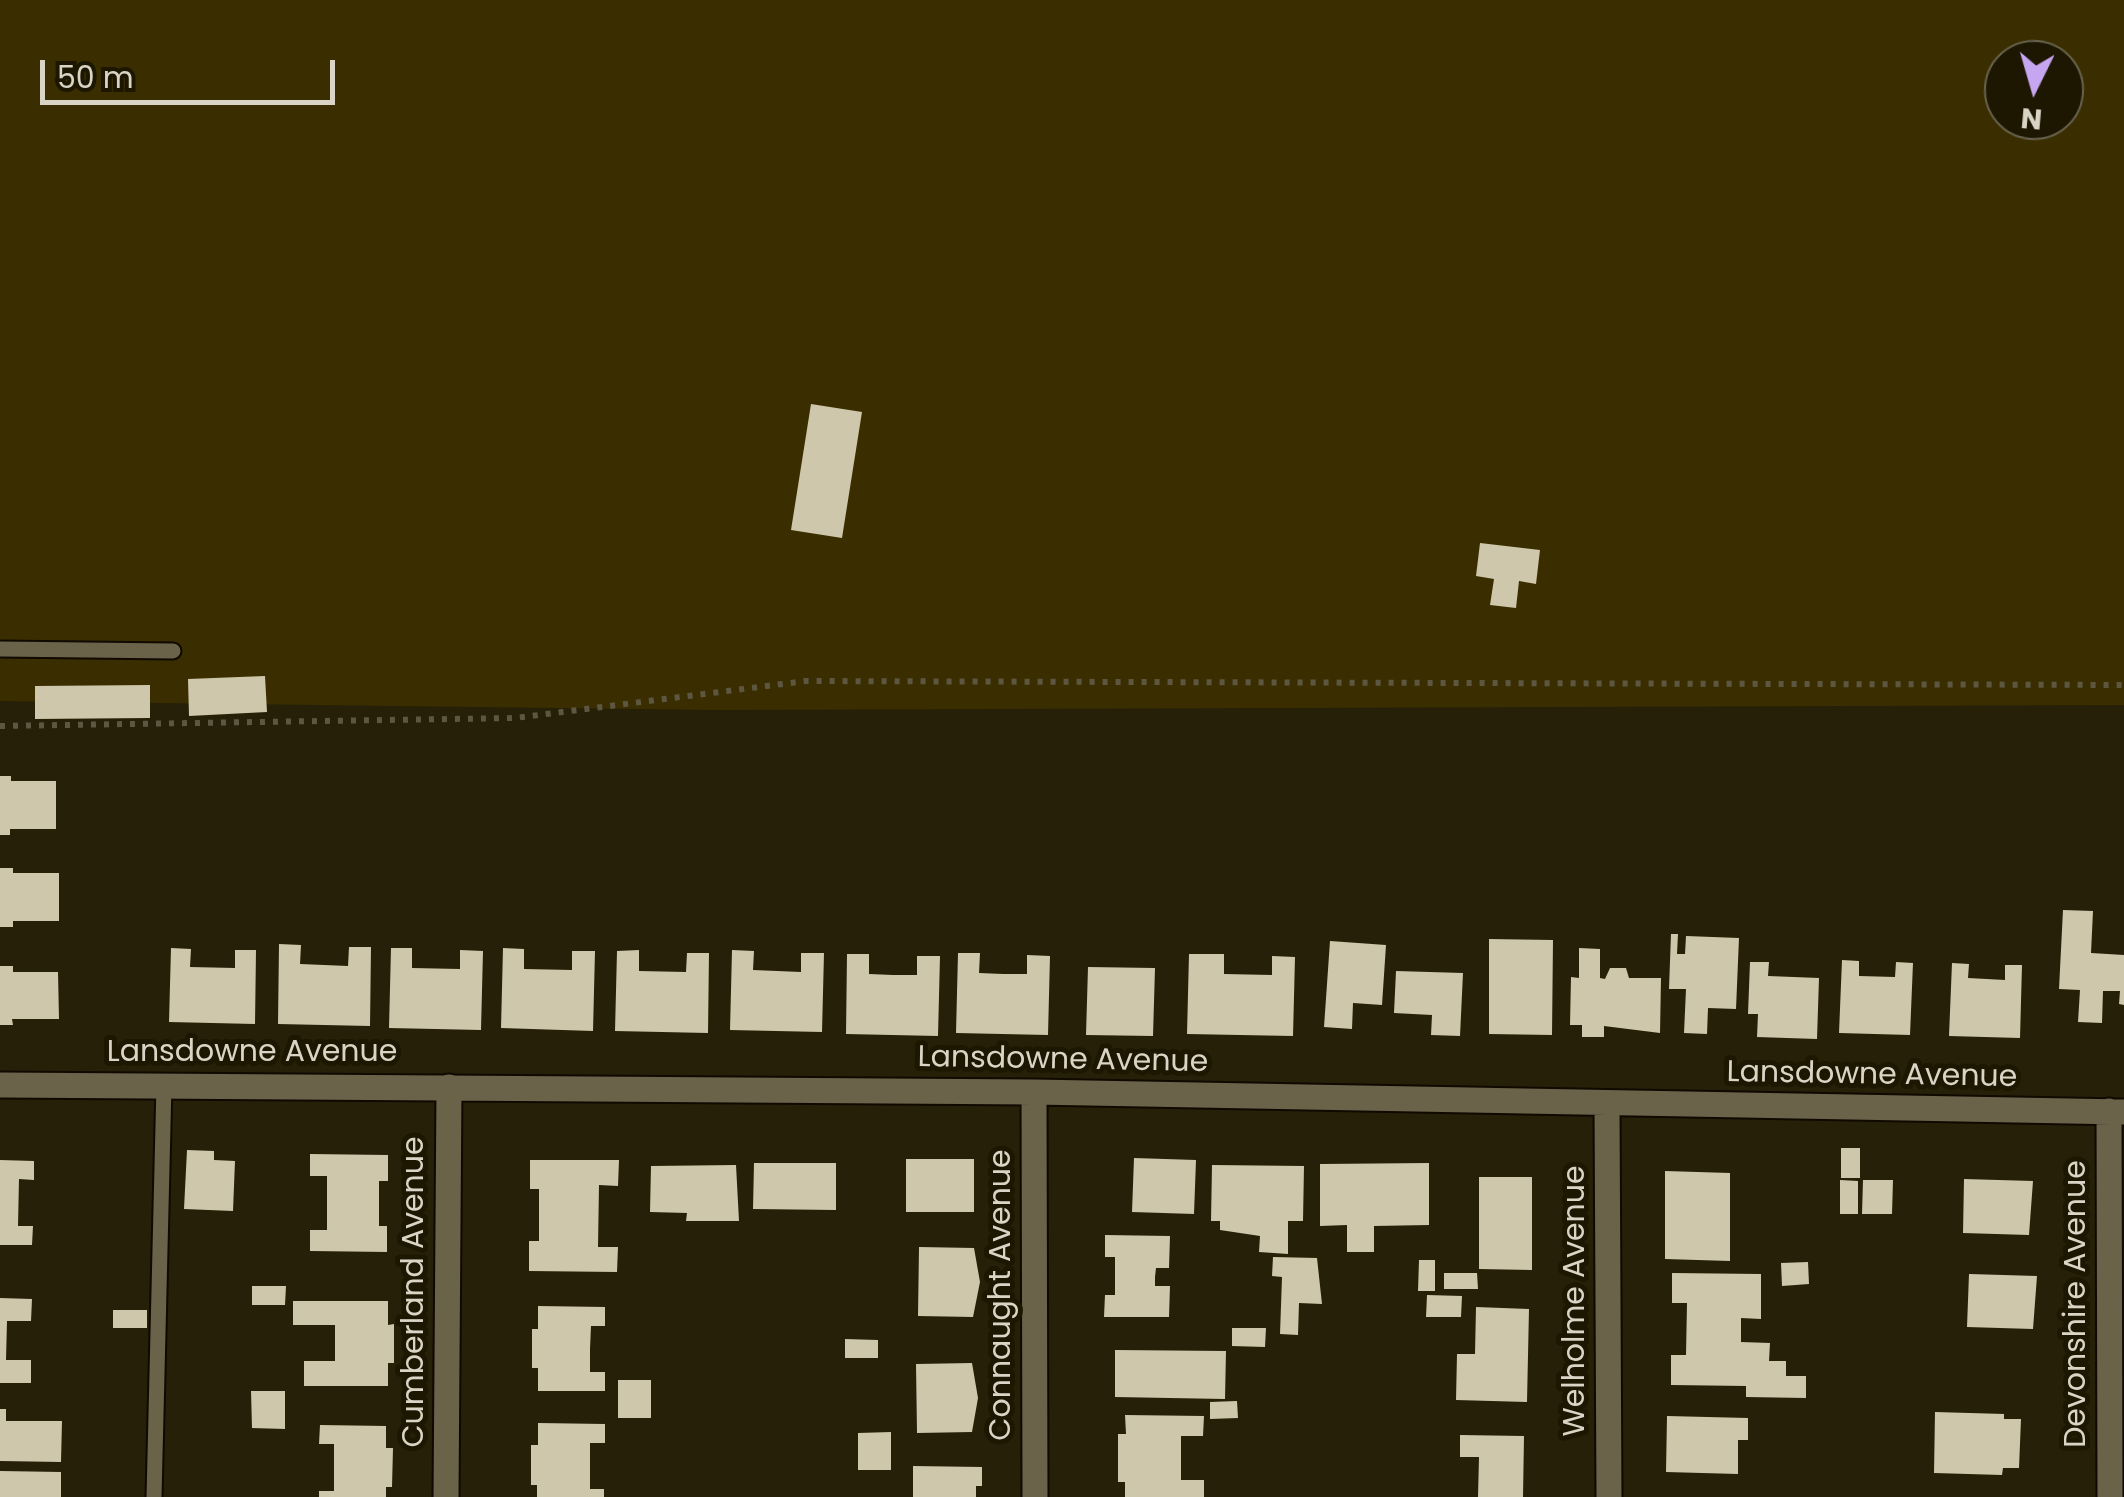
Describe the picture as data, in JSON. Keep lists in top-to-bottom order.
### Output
{
  "streets": {
    "street": [
      "Lansdowne Avenue",
      "Cumberland Avenue",
      "Connaught Avenue",
      "Welholme Avenue",
      "Devonshire Avenue"
    ]
  },
  "crossings": [
    ["Lansdowne Avenue", "Cumberland Avenue"],
    ["Lansdowne Avenue", "Connaught Avenue"],
    ["Lansdowne Avenue", "Welholme Avenue"],
    ["Lansdowne Avenue", "Devonshire Avenue"]
  ],
  "scale_bar": "50 m",
  "north": "bottom"
}
